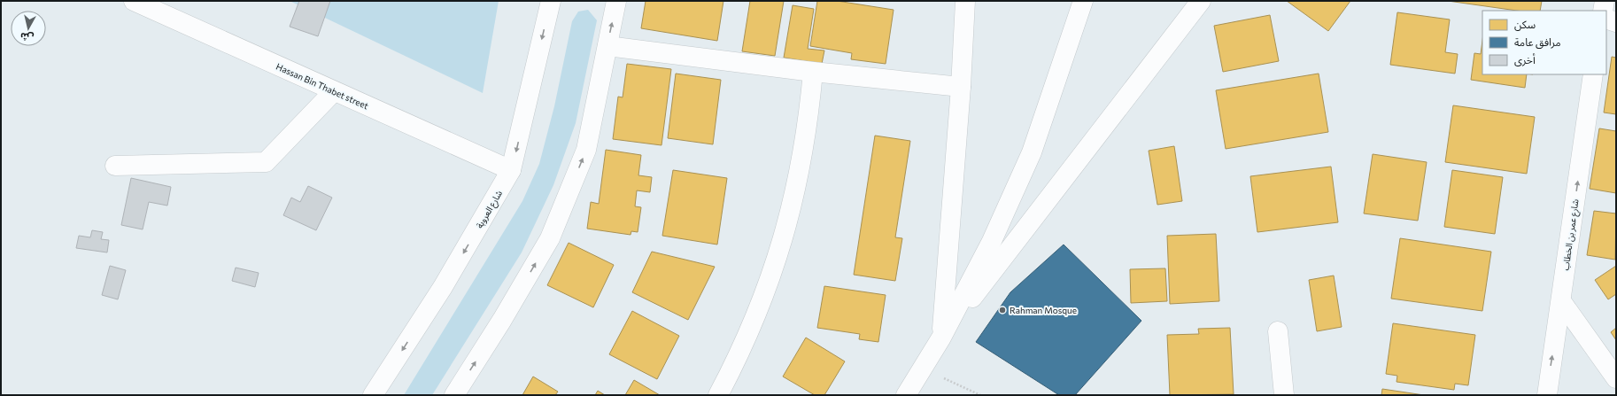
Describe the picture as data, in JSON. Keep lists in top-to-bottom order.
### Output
{
  "streets": {
    "street": ["Hassan Bin Thabet street", "شارع العروبة", "شارع عمر بن الخطاب"]
  },
  "crossings": [
    ["Hassan Bin Thabet street", "شارع العروبة"]
  ],
  "one_way": ["شارع عمر بن الخطاب"],
  "places": ["Rahman Mosque"],
  "legend": ["سكن", "مرافق عامة", "أخرى"],
  "north": "bottom"
}
